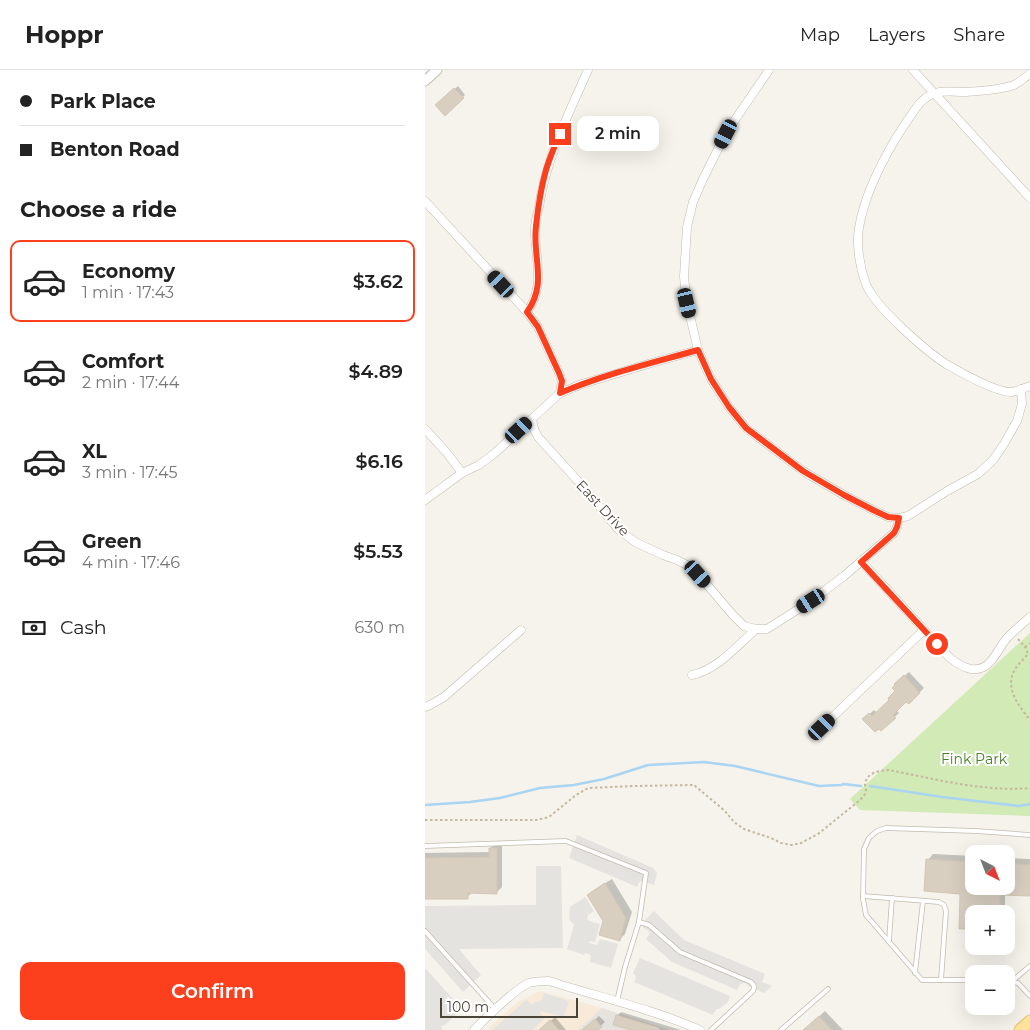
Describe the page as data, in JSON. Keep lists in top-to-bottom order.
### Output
{
  "streets": {
    "street": ["East Drive"]
  },
  "parks": ["Fink Park"],
  "scale_bar": "100 m",
  "north": "bottom right",
  "page": {
    "header": "Hoppr",
    "nav": ["Map", "Layers", "Share"],
    "banner": ["Park Place", "Benton Road"],
    "bubble": "2 min",
    "heading": "Choose a ride",
    "list": [
      {
        "name": "Economy",
        "note": "1 min · 17:43",
        "value": "$3.62"
      },
      {
        "name": "Comfort",
        "note": "2 min · 17:44",
        "value": "$4.89"
      },
      {
        "name": "XL",
        "note": "3 min · 17:45",
        "value": "$6.16"
      },
      {
        "name": "Green",
        "note": "4 min · 17:46",
        "value": "$5.53"
      }
    ],
    "pay": ["Cash", "630 m"],
    "map_buttons": ["+", "−"],
    "buttons": "Confirm",
    "scale": "100 m"
  }
}
